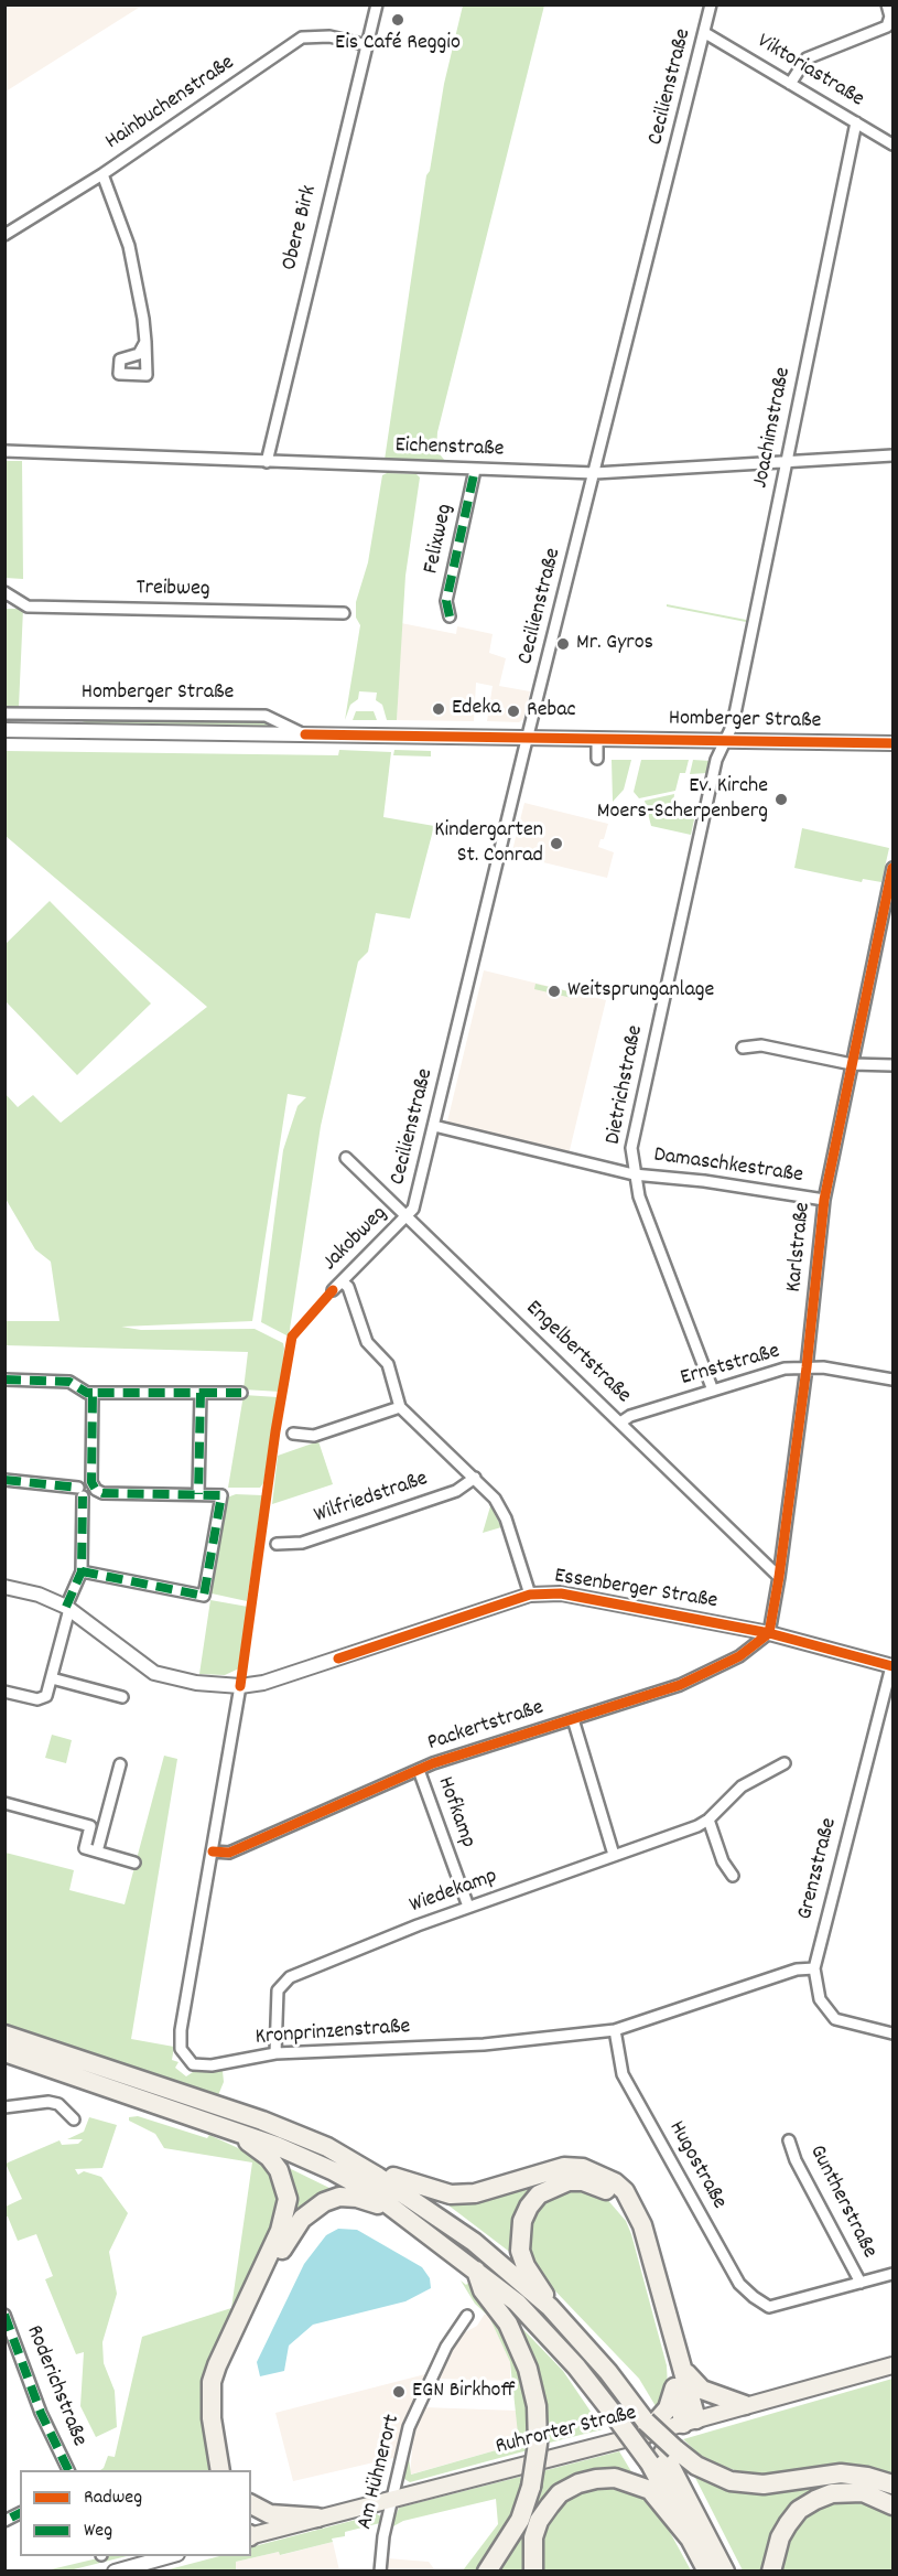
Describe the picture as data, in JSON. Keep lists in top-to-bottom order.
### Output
{
  "streets": {
    "main road": ["Homberger Straße", "Essenberger Straße", "Ruhrorter Straße"],
    "street": [
      "Viktoriastraße",
      "Cecilienstraße",
      "Hainbuchenstraße",
      "Obere Birk",
      "Joachimstraße",
      "Eichenstraße",
      "Felixweg",
      "Treibweg",
      "Dietrichstraße",
      "Damaschkestraße",
      "Jakobweg",
      "Karlstraße",
      "Engelbertstraße",
      "Ernststraße",
      "Wilfriedstraße",
      "Packertstraße",
      "Hofkamp",
      "Grenzstraße",
      "Wiedekamp",
      "Kronprinzenstraße",
      "Hugostraße",
      "Guntherstraße",
      "Roderichstraße",
      "Am Hühnerort"
    ]
  },
  "crossings": [
    ["Viktoriastraße", "Cecilienstraße"],
    ["Viktoriastraße", "Joachimstraße"],
    ["Cecilienstraße", "Eichenstraße"],
    ["Cecilienstraße", "Homberger Straße"],
    ["Cecilienstraße", "Damaschkestraße"],
    ["Cecilienstraße", "Jakobweg"],
    ["Cecilienstraße", "Engelbertstraße"],
    ["Hainbuchenstraße", "Obere Birk"],
    ["Obere Birk", "Eichenstraße"],
    ["Joachimstraße", "Eichenstraße"],
    ["Joachimstraße", "Homberger Straße"],
    ["Joachimstraße", "Dietrichstraße"],
    ["Eichenstraße", "Felixweg"],
    ["Homberger Straße", "Dietrichstraße"],
    ["Dietrichstraße", "Damaschkestraße"],
    ["Dietrichstraße", "Ernststraße"],
    ["Damaschkestraße", "Karlstraße"],
    ["Jakobweg", "Engelbertstraße"],
    ["Karlstraße", "Engelbertstraße"],
    ["Karlstraße", "Ernststraße"],
    ["Karlstraße", "Essenberger Straße"],
    ["Karlstraße", "Packertstraße"],
    ["Engelbertstraße", "Ernststraße"],
    ["Essenberger Straße", "Packertstraße"],
    ["Essenberger Straße", "Grenzstraße"],
    ["Essenberger Straße", "Kronprinzenstraße"],
    ["Packertstraße", "Hofkamp"],
    ["Packertstraße", "Kronprinzenstraße"],
    ["Hofkamp", "Wiedekamp"],
    ["Grenzstraße", "Kronprinzenstraße"],
    ["Wiedekamp", "Kronprinzenstraße"],
    ["Kronprinzenstraße", "Hugostraße"],
    ["Hugostraße", "Guntherstraße"],
    ["Ruhrorter Straße", "Am Hühnerort"]
  ],
  "places": [
    "Eis Café Reggio",
    "Mr. Gyros",
    "Edeka",
    "Rebac",
    "Ev. Kirche Moers-Scherpenberg",
    "Kindergarten St. Conrad",
    "Weitsprunganlage",
    "EGN Birkhoff"
  ],
  "legend": ["Radweg", "Weg"]
}
